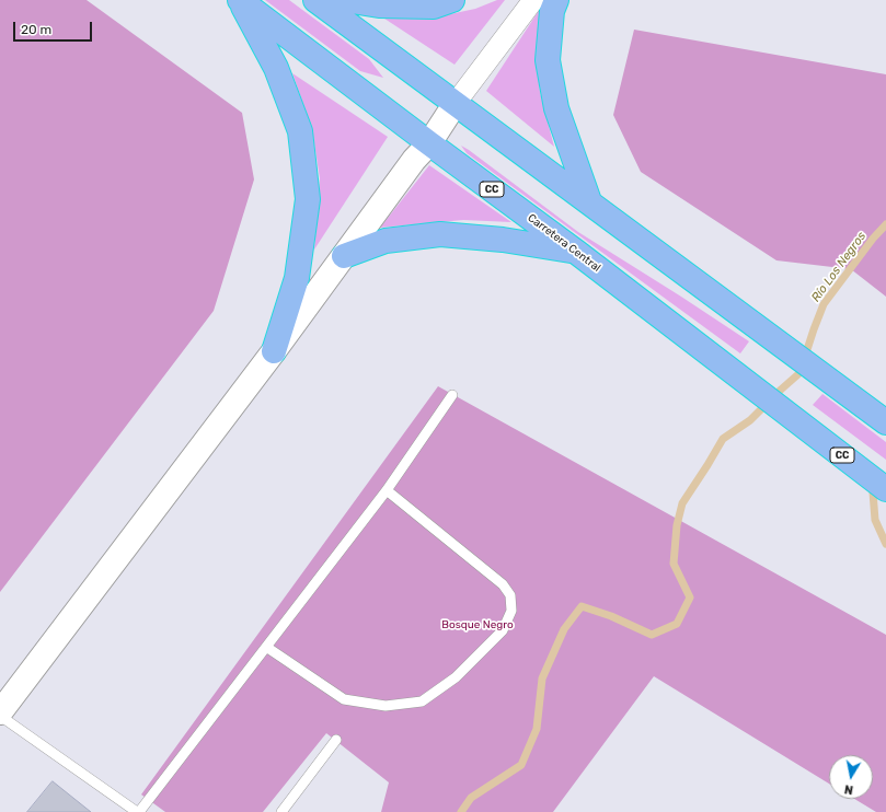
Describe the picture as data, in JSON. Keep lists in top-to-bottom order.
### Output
{
  "streets": {
    "highway": ["CC", "Carretera Central"]
  },
  "water": ["Río Los Negros"],
  "parks": ["Bosque Negro"],
  "scale_bar": "20 m",
  "north": "bottom"
}
